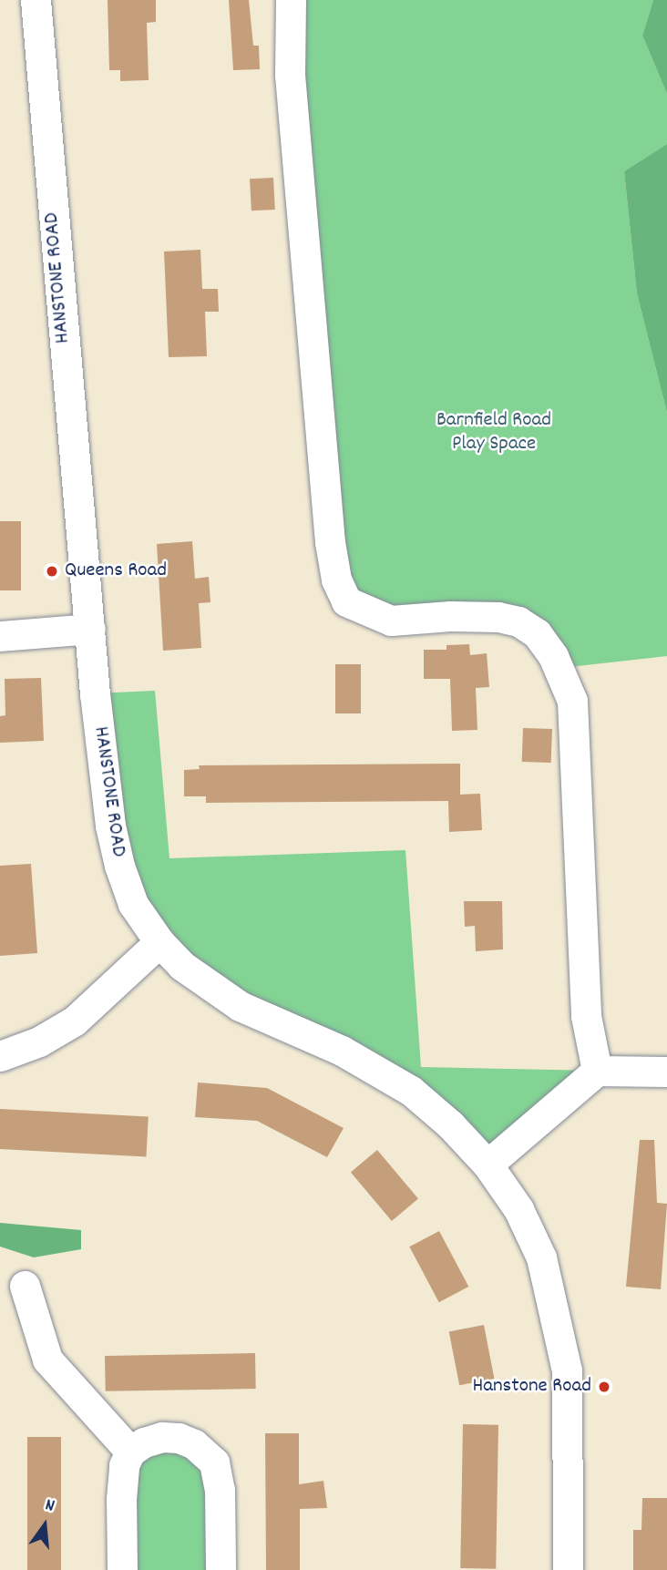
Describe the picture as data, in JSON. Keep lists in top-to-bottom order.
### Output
{
  "streets": {
    "street": ["HANSTONE ROAD"]
  },
  "parks": ["Barnfield Road Play Space"],
  "places": ["Queens Road", "Hanstone Road"],
  "north": "top"
}
